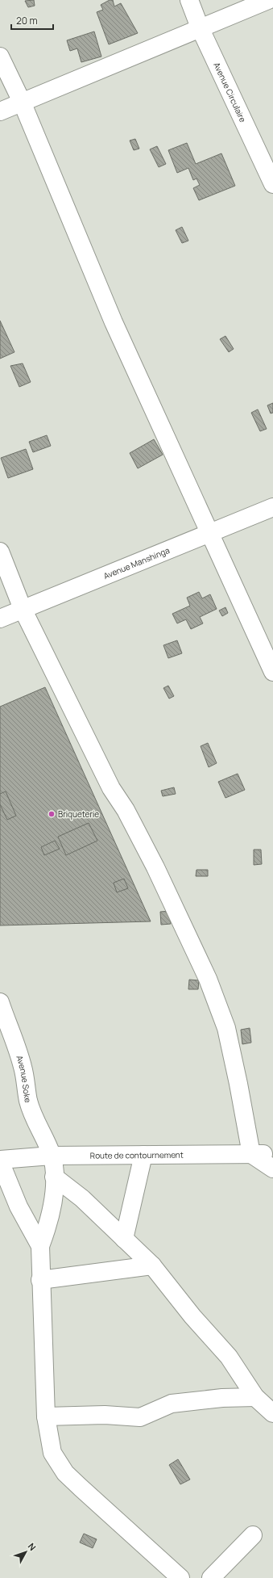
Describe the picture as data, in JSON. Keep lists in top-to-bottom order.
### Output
{
  "streets": {
    "street": [
      "Avenue Circulaire",
      "Avenue Manshinga",
      "Avenue Soke",
      "Route de contournement"
    ]
  },
  "crossings": [
    ["Avenue Soke", "Route de contournement"]
  ],
  "places": ["Briqueterie"],
  "scale_bar": "20 m",
  "north": "top right"
}
